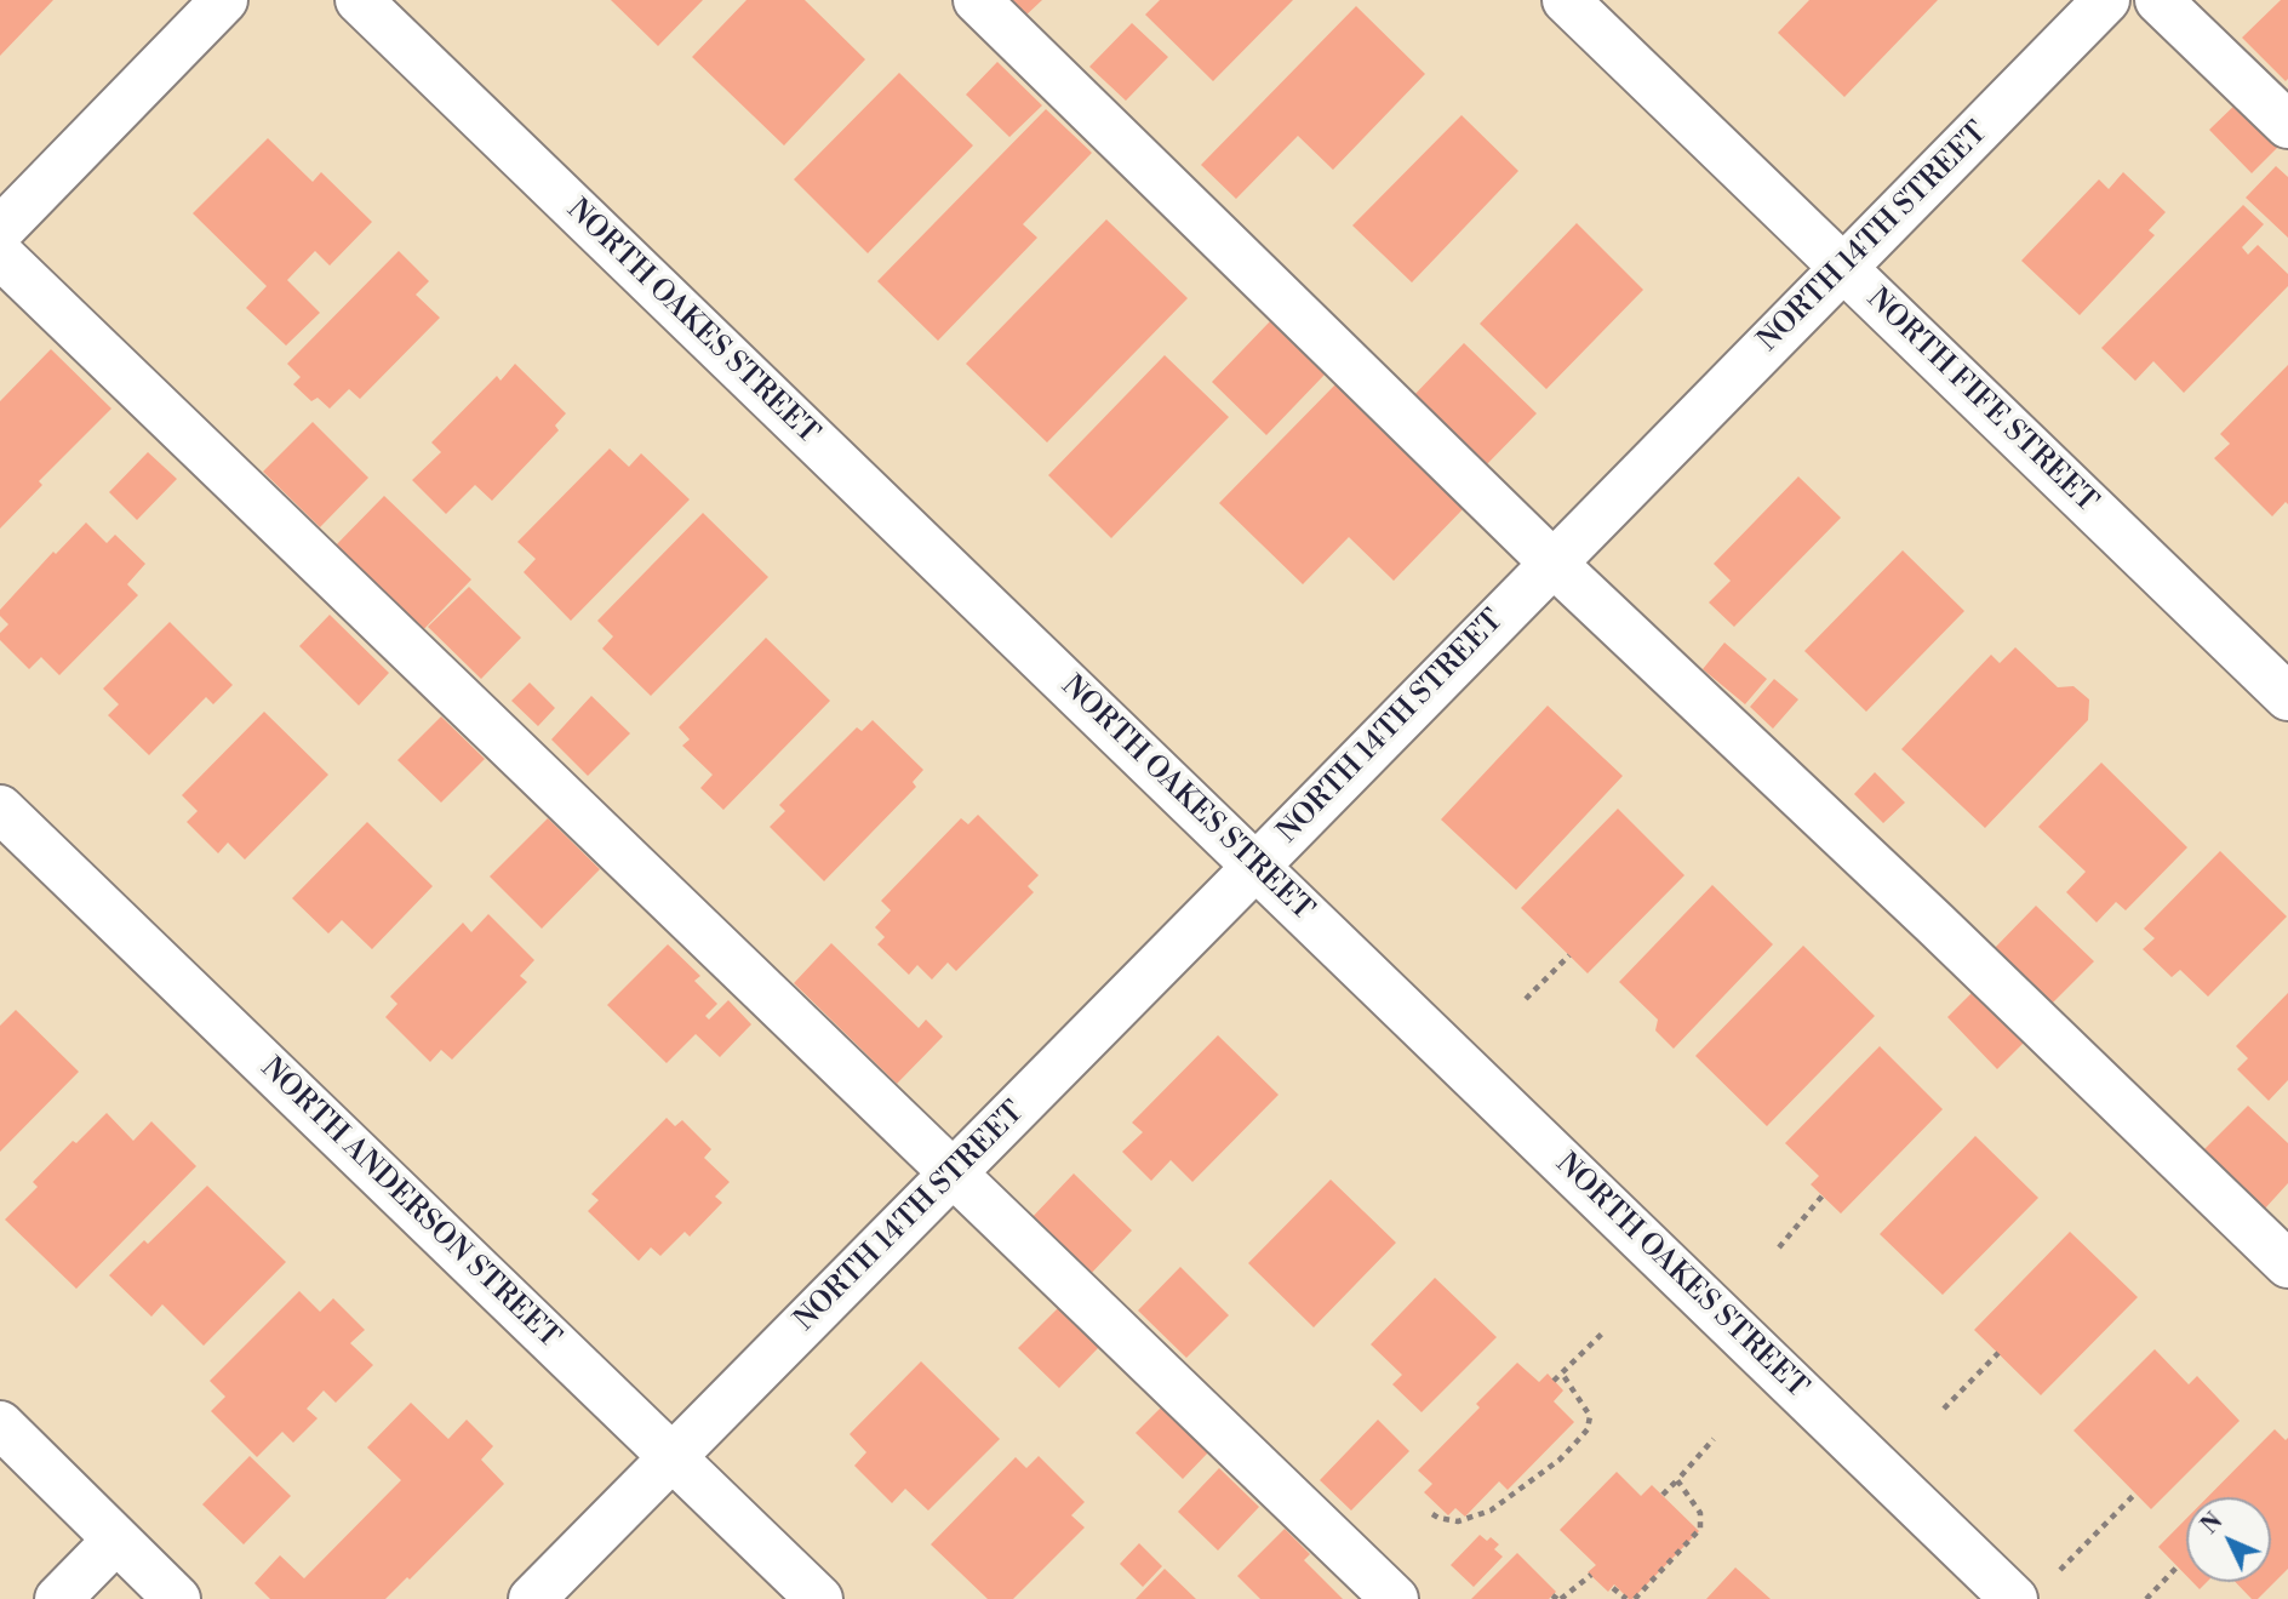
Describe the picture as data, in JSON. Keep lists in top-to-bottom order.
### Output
{
  "streets": {
    "street": [
      "NORTH 14TH STREET",
      "NORTH OAKES STREET",
      "NORTH FIFE STREET",
      "NORTH ANDERSON STREET"
    ]
  },
  "crossings": [
    ["NORTH 14TH STREET", "NORTH OAKES STREET"],
    ["NORTH 14TH STREET", "NORTH FIFE STREET"],
    ["NORTH 14TH STREET", "NORTH ANDERSON STREET"]
  ],
  "north": "top left"
}
